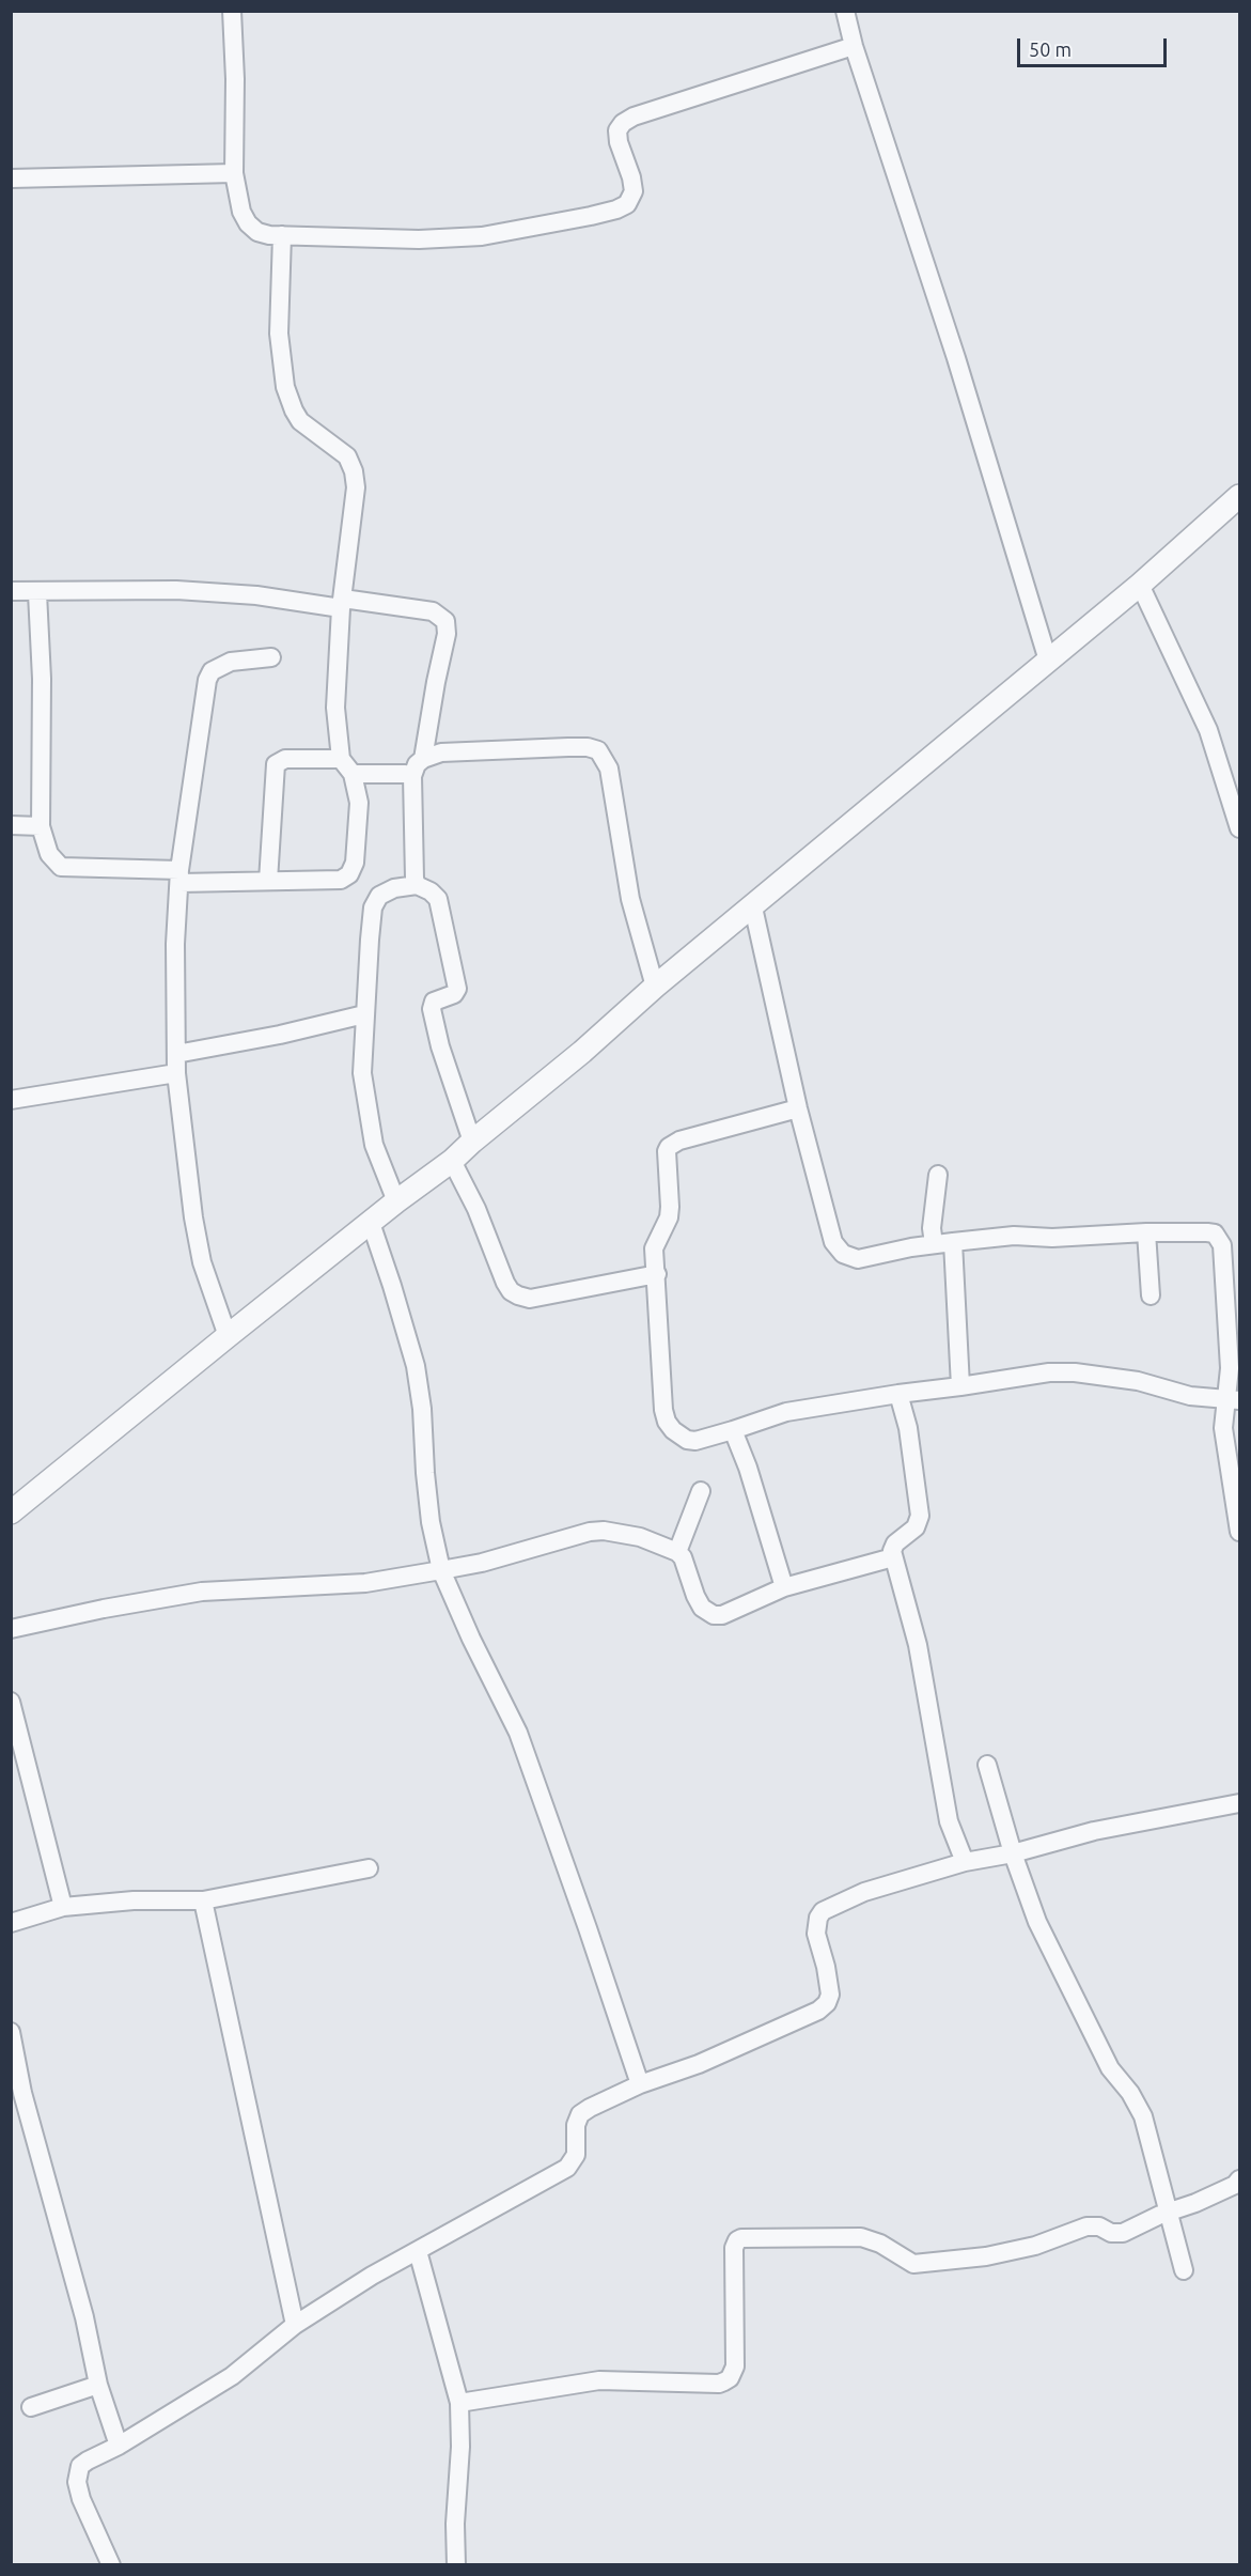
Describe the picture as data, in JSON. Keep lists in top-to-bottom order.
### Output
{
  "scale_bar": "50 m"
}
